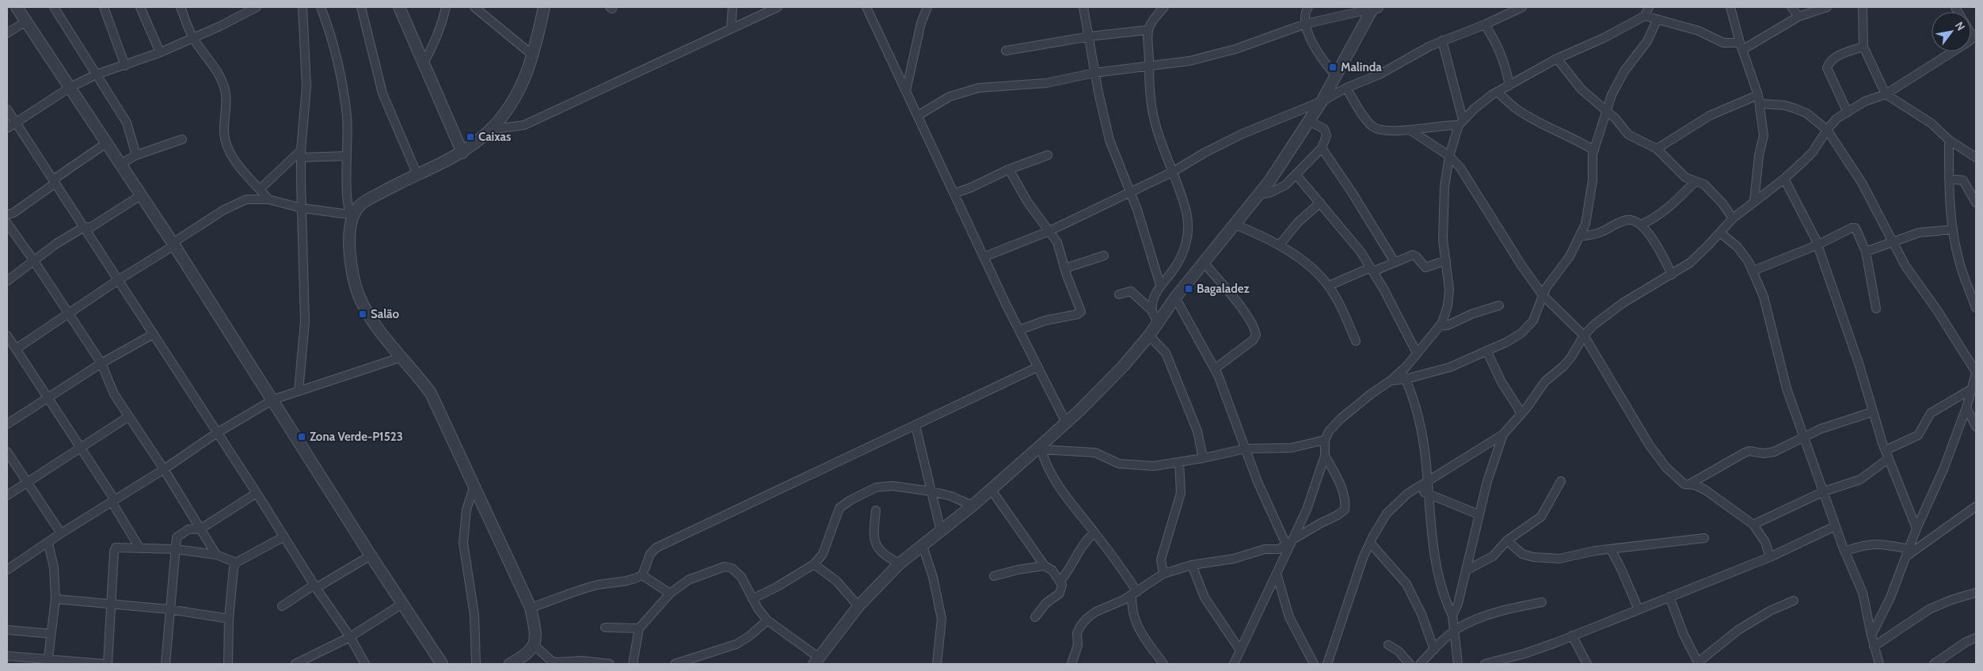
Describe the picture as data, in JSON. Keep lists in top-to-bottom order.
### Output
{
  "places": {
    "transit": [
      "Malinda",
      "Caixas",
      "Bagaladez",
      "Salão",
      "Zona Verde-P1523"
    ]
  },
  "north": "top right"
}
